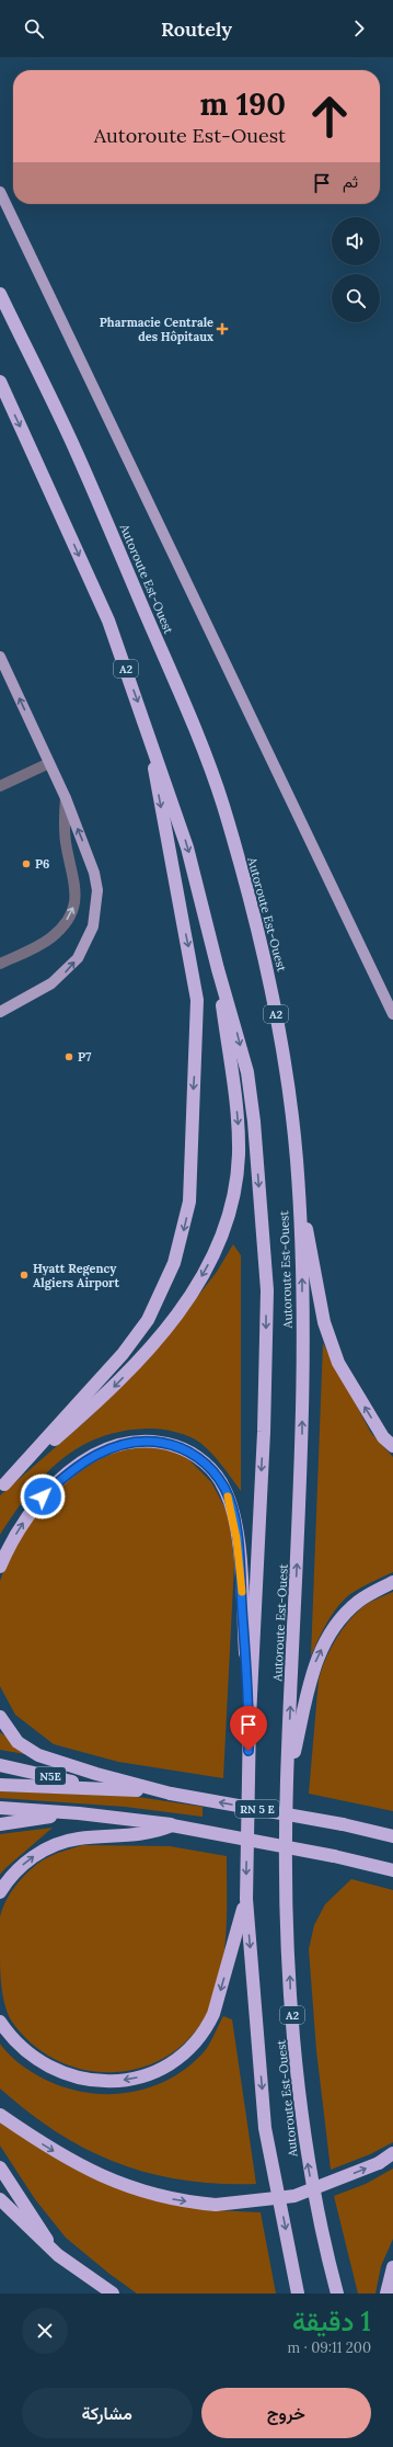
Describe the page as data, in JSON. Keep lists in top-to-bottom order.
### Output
{
  "streets": {
    "highway": [
      "Autoroute Est-Ouest",
      "A2",
      "N5E",
      "RN 5 E"
    ]
  },
  "crossings": [
    ["N5E", "RN 5 E"]
  ],
  "places": {
    "health": ["Pharmacie Centrale des Hôpitaux"],
    "other": ["P6", "P7", "Hyatt Regency Algiers Airport"]
  },
  "page": {
    "header": "Routely",
    "turn": ["190 m", "Autoroute Est-Ouest"],
    "then": "ثم",
    "heading": ["1 دقيقة", "200 m · 09:11"],
    "buttons": ["خروج", "مشاركة"]
  }
}
